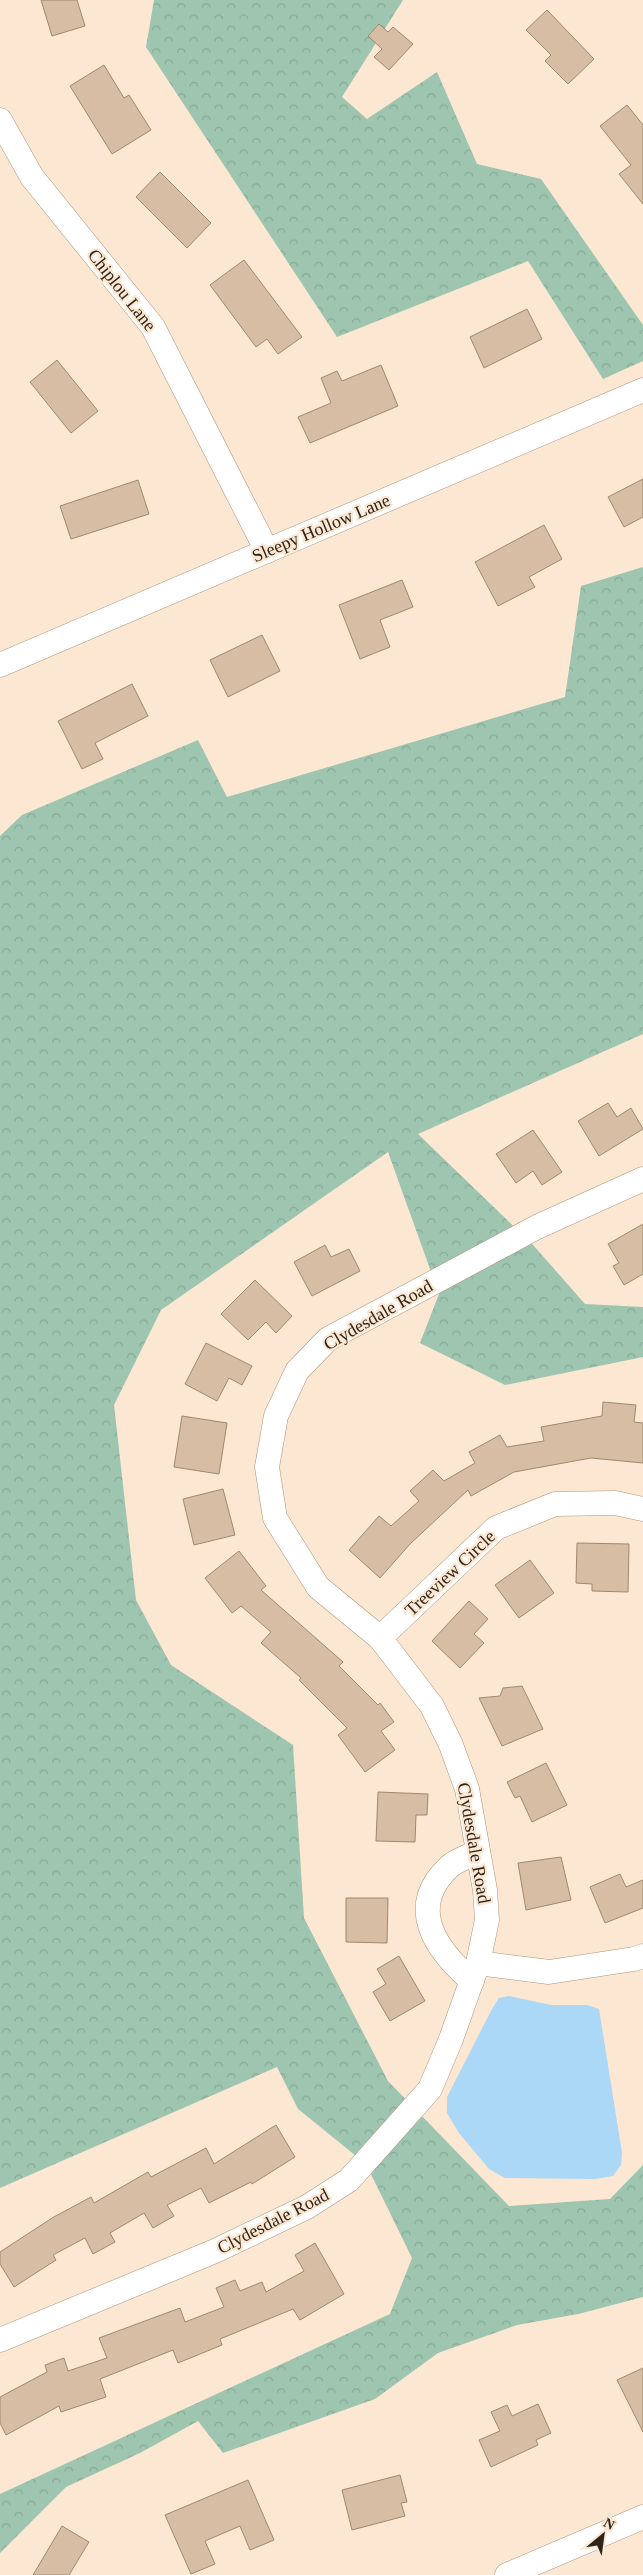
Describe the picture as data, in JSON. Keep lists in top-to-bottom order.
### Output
{
  "streets": {
    "street": [
      "Chiplou Lane",
      "Sleepy Hollow Lane",
      "Clydesdale Road",
      "Treeview Circle"
    ]
  },
  "crossings": [
    ["Chiplou Lane", "Sleepy Hollow Lane"],
    ["Clydesdale Road", "Treeview Circle"]
  ],
  "north": "top right"
}
